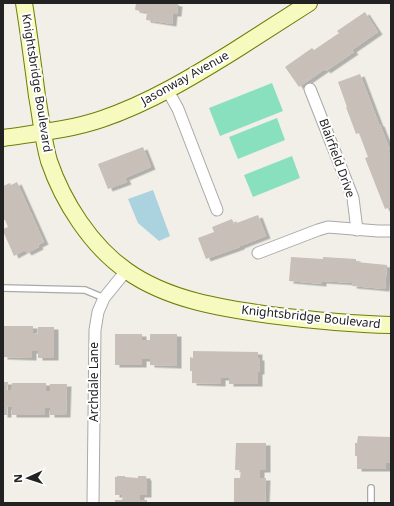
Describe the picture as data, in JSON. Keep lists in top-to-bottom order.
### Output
{
  "streets": {
    "street": [
      "Jasonway Avenue",
      "Knightsbridge Boulevard",
      "Blairfield Drive",
      "Archdale Lane"
    ]
  },
  "crossings": [
    ["Jasonway Avenue", "Knightsbridge Boulevard"],
    ["Knightsbridge Boulevard", "Archdale Lane"]
  ],
  "north": "left"
}
